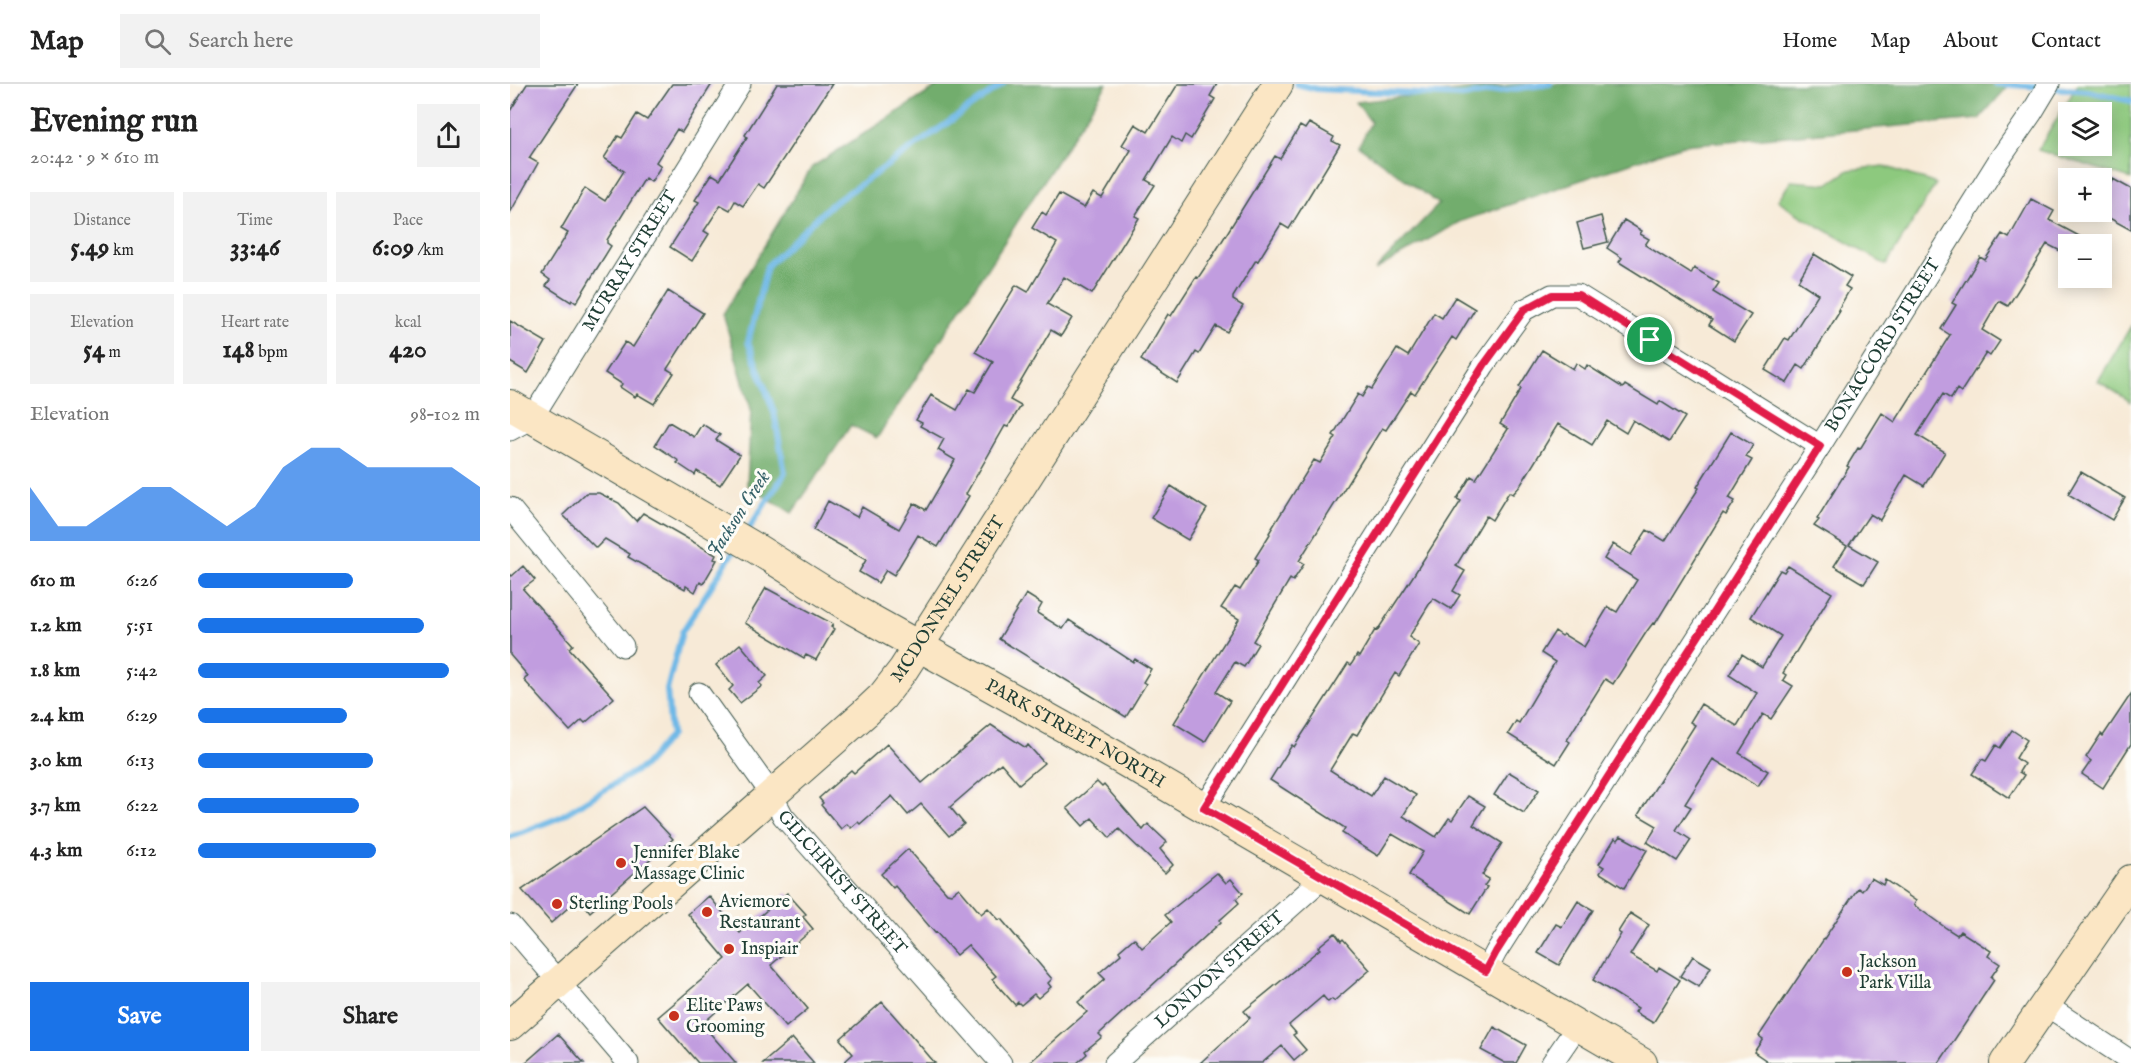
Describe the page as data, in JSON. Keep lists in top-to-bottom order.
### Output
{
  "streets": {
    "street": [
      "MURRAY STREET",
      "BONACCORD STREET",
      "MCDONNEL STREET",
      "PARK STREET NORTH",
      "GILCHRIST STREET",
      "LONDON STREET"
    ]
  },
  "crossings": [
    ["MURRAY STREET", "PARK STREET NORTH"],
    ["BONACCORD STREET", "PARK STREET NORTH"],
    ["MCDONNEL STREET", "PARK STREET NORTH"],
    ["MCDONNEL STREET", "GILCHRIST STREET"],
    ["PARK STREET NORTH", "LONDON STREET"]
  ],
  "water": ["Jackson Creek"],
  "places": [
    "Jennifer Blake Massage Clinic",
    "Sterling Pools",
    "Aviemore Restaurant",
    "Inspiair",
    "Jackson Park Villa",
    "Elite Paws Grooming"
  ],
  "page": {
    "header": "Map",
    "search": "Search here",
    "nav": [
      "Home",
      "Map",
      "About",
      "Contact"
    ],
    "heading": ["Evening run", "20:42 · 9 × 610 m"],
    "map_buttons": ["+", "−"],
    "stats": [
      ["Distance", "5.49 km"],
      ["Time", "33:46"],
      ["Pace", "6:09 /km"],
      ["Elevation", "54 m"],
      ["Heart rate", "148 bpm"],
      ["kcal", "420"]
    ],
    "chart": ["Elevation", "98–102 m"],
    "list": [
      {
        "name": "610 m",
        "note": "6:26"
      },
      {
        "name": "1.2 km",
        "note": "5:51"
      },
      {
        "name": "1.8 km",
        "note": "5:42"
      },
      {
        "name": "2.4 km",
        "note": "6:29"
      },
      {
        "name": "3.0 km",
        "note": "6:13"
      },
      {
        "name": "3.7 km",
        "note": "6:22"
      },
      {
        "name": "4.3 km",
        "note": "6:12"
      }
    ],
    "buttons": ["Save", "Share"]
  }
}
